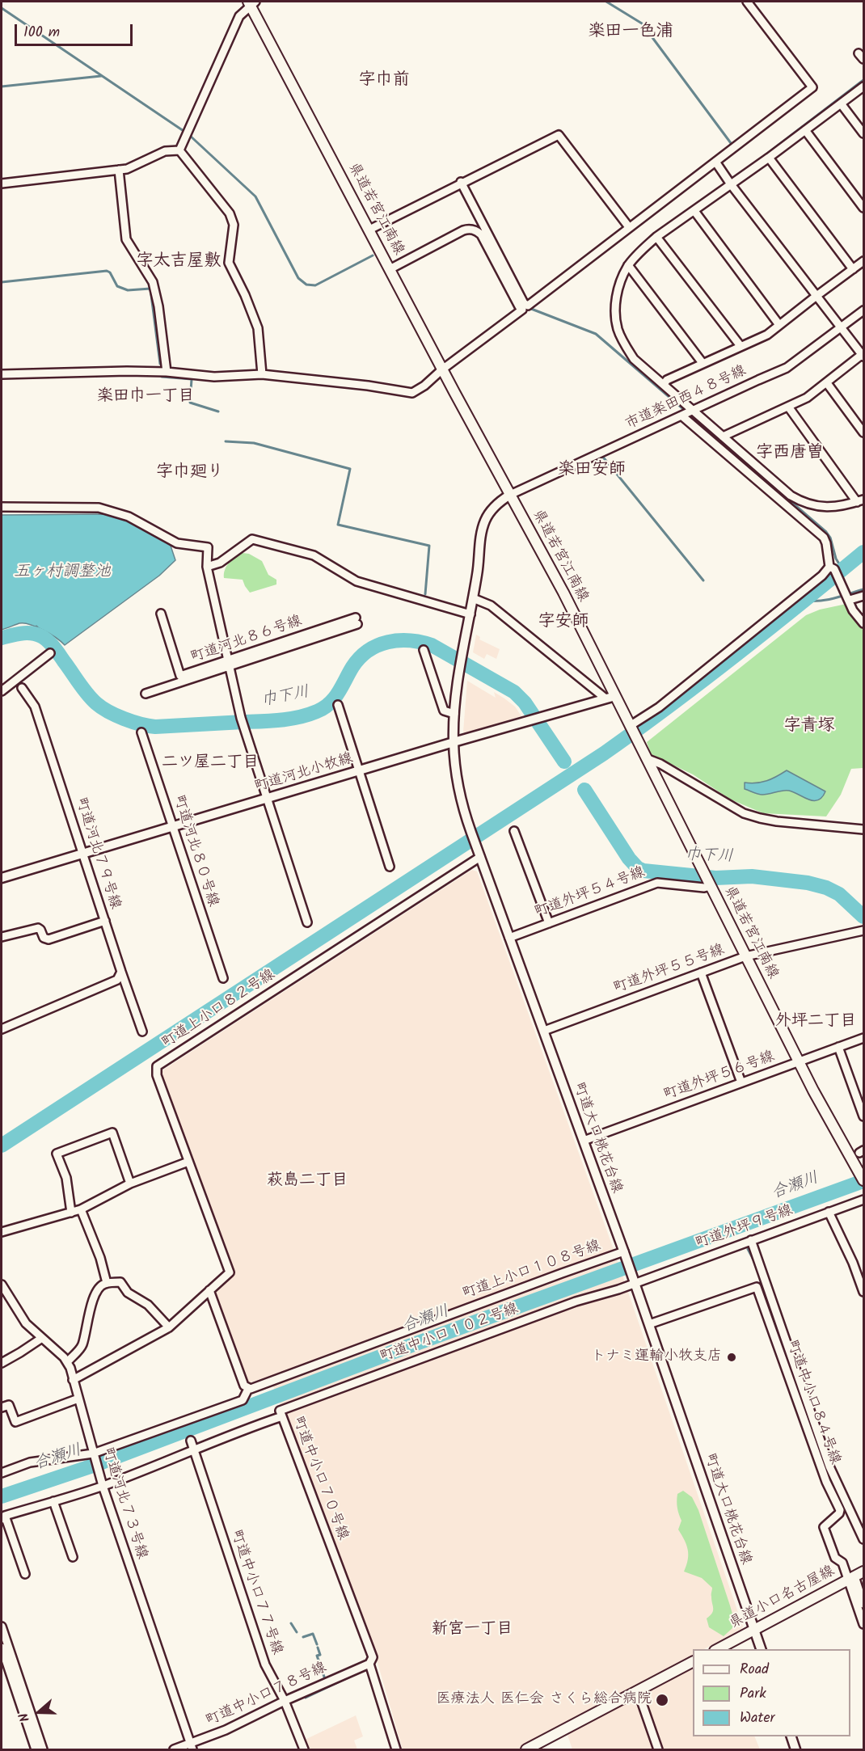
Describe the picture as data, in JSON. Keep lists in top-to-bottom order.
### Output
{
  "streets": {
    "main road": ["県道若宮江南線", "県道小口名古屋線"],
    "street": [
      "市道楽田西４８号線",
      "町道河北８６号線",
      "町道河北小牧線",
      "町道河北８０号線",
      "町道河北７９号線",
      "町道外坪５４号線",
      "町道外坪５５号線",
      "町道上小口８２号線",
      "町道外坪５６号線",
      "町道大口桃花台線",
      "町道外坪９号線",
      "町道上小口１０８号線",
      "町道中小口１０２号線",
      "町道中小口８４号線",
      "町道中小口７０号線",
      "町道河北７３号線",
      "町道中小口７７号線",
      "町道中小口７８号線"
    ]
  },
  "crossings": [
    ["県道若宮江南線", "市道楽田西４８号線"],
    ["県道若宮江南線", "町道河北小牧線"],
    ["県道若宮江南線", "町道外坪５４号線"],
    ["県道若宮江南線", "町道外坪５５号線"],
    ["県道若宮江南線", "町道外坪５６号線"],
    ["県道若宮江南線", "町道大口桃花台線"],
    ["市道楽田西４８号線", "町道大口桃花台線"],
    ["町道河北小牧線", "町道河北８０号線"],
    ["町道河北小牧線", "町道河北７９号線"],
    ["町道河北小牧線", "町道大口桃花台線"],
    ["町道外坪５４号線", "町道大口桃花台線"],
    ["町道外坪５５号線", "町道大口桃花台線"],
    ["町道上小口８２号線", "町道大口桃花台線"],
    ["町道外坪５６号線", "町道大口桃花台線"],
    ["町道大口桃花台線", "町道外坪９号線"],
    ["町道大口桃花台線", "町道上小口１０８号線"],
    ["町道大口桃花台線", "町道中小口１０２号線"],
    ["町道大口桃花台線", "町道中小口８４号線"],
    ["町道大口桃花台線", "県道小口名古屋線"],
    ["町道外坪９号線", "町道中小口１０２号線"],
    ["町道中小口１０２号線", "町道中小口７０号線"],
    ["町道中小口８４号線", "県道小口名古屋線"],
    ["町道中小口７０号線", "町道河北７３号線"],
    ["町道中小口７０号線", "町道中小口７７号線"],
    ["町道中小口７０号線", "町道中小口７８号線"],
    ["町道河北７３号線", "町道中小口７８号線"],
    ["町道中小口７７号線", "町道中小口７８号線"]
  ],
  "districts": [
    "楽田一色浦",
    "字巾前",
    "字太吉屋敷",
    "楽田巾一丁目",
    "字西唐曽",
    "楽田安師",
    "字巾廻り",
    "字安師",
    "字青塚",
    "二ツ屋二丁目",
    "外坪二丁目",
    "萩島二丁目",
    "新宮一丁目"
  ],
  "water": ["五ヶ村調整池", "巾下川", "合瀬川"],
  "places": ["トナミ運輸小牧支店", "医療法人 医仁会 さくら総合病院"],
  "legend": ["Road", "Park", "Water"],
  "scale_bar": "100 m",
  "north": "left"
}
